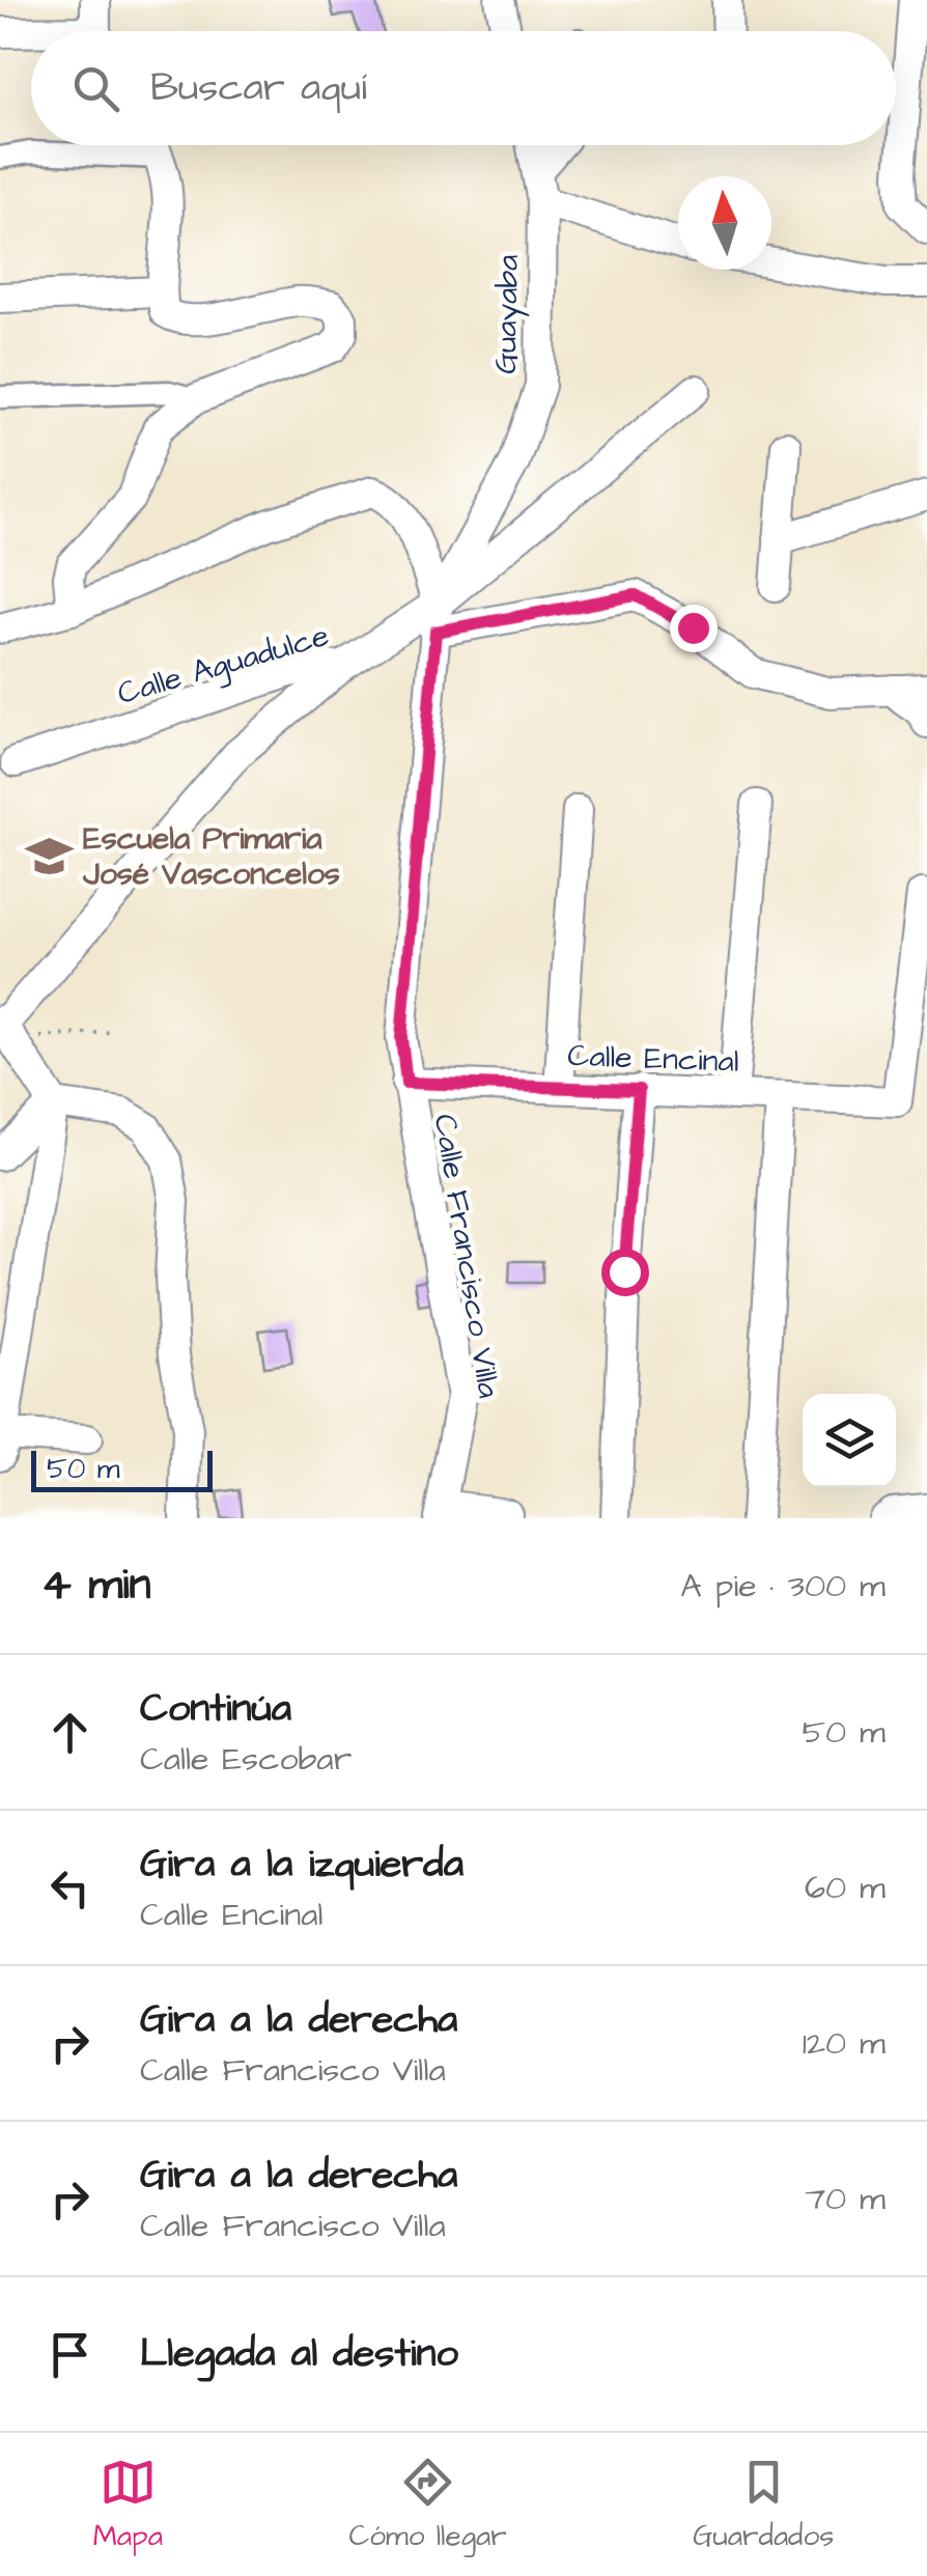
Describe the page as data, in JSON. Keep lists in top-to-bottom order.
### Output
{
  "streets": {
    "street": [
      "Guayaba",
      "Calle Aguadulce",
      "Calle Encinal",
      "Calle Francisco Villa"
    ]
  },
  "crossings": [
    ["Guayaba", "Calle Aguadulce"],
    ["Guayaba", "Calle Francisco Villa"],
    ["Calle Aguadulce", "Calle Francisco Villa"],
    ["Calle Encinal", "Calle Francisco Villa"]
  ],
  "places": {
    "school or university": ["Escuela Primaria José Vasconcelos"]
  },
  "scale_bar": "50 m",
  "north": "top",
  "page": {
    "search": "Buscar aquí",
    "scale": "50 m",
    "heading": ["4 min", "A pie · 300 m"],
    "list": [
      ["Continúa", "Calle Escobar", "50 m"],
      ["Gira a la izquierda", "Calle Encinal", "60 m"],
      ["Gira a la derecha", "Calle Francisco Villa", "120 m"],
      ["Gira a la derecha", "Calle Francisco Villa", "70 m"],
      "Llegada al destino"
    ],
    "nav": ["Mapa", "Cómo llegar", "Guardados"]
  }
}
